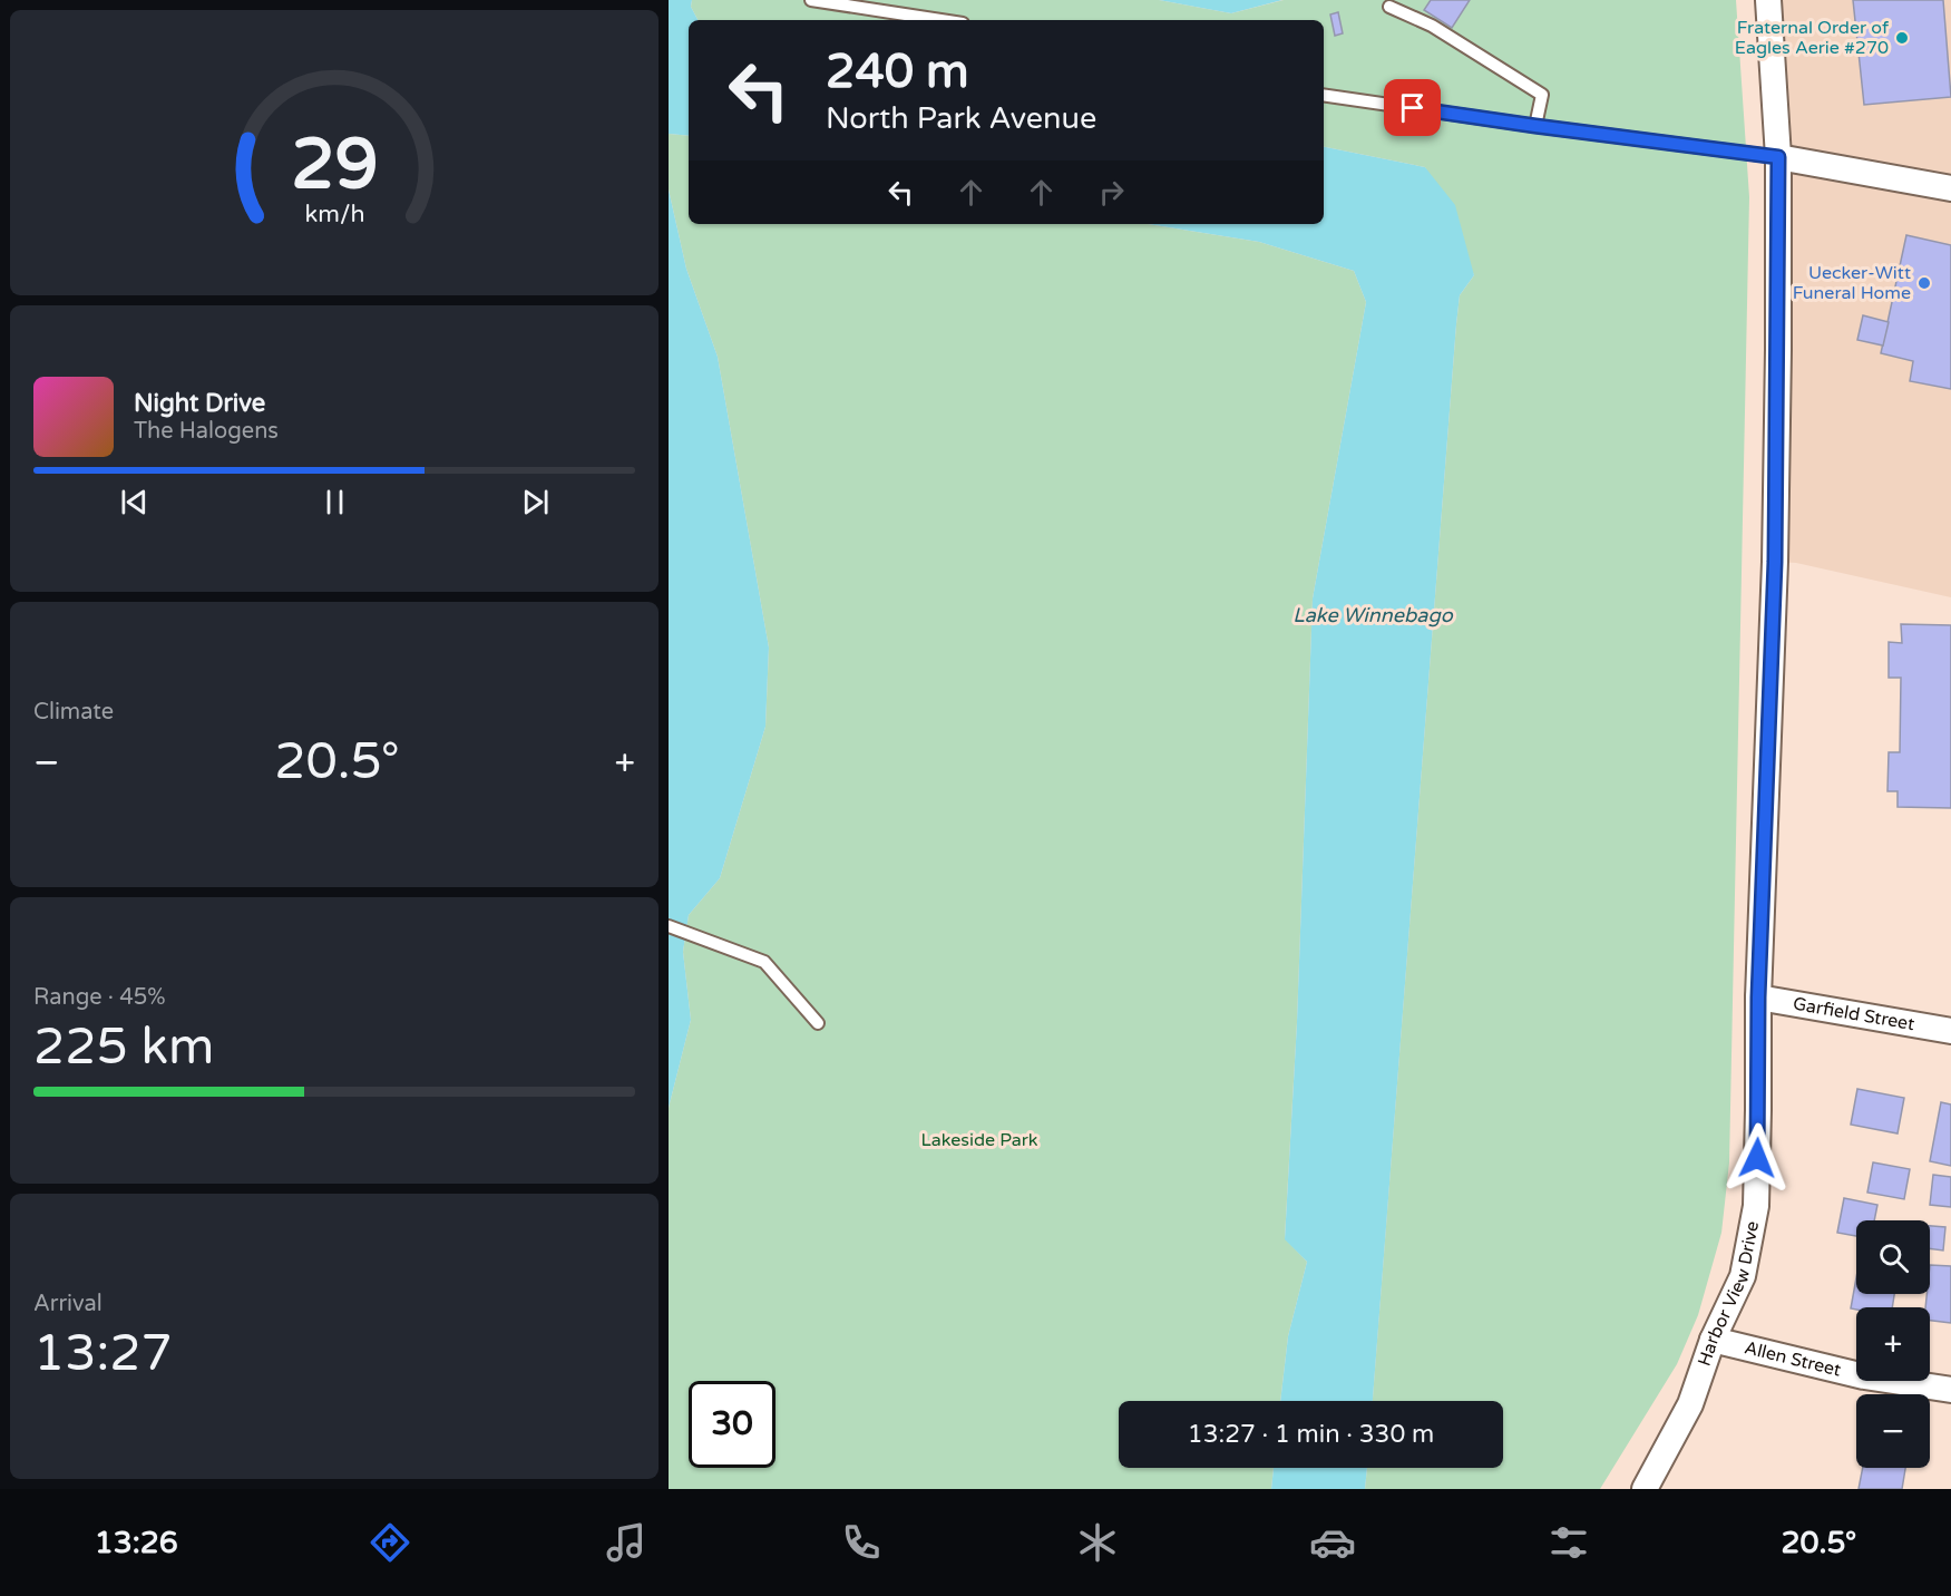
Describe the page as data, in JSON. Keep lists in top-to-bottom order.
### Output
{
  "streets": {
    "street": ["Garfield Street", "Harbor View Drive", "Allen Street"]
  },
  "crossings": [
    ["Garfield Street", "Harbor View Drive"],
    ["Harbor View Drive", "Allen Street"]
  ],
  "water": ["Lake Winnebago"],
  "parks": ["Lakeside Park"],
  "places": ["Fraternal Order of Eagles Aerie #270", "Uecker-Witt Funeral Home"],
  "page": {
    "turn": ["240 m", "North Park Avenue"],
    "song": ["Night Drive", "The Halogens"],
    "tile": [
      "Climate",
      ["Range · 45%", "225 km"],
      ["Arrival", "13:27"]
    ],
    "heat": ["−", "20.5°", "+"],
    "map_buttons": ["+", "−"],
    "limit": "30",
    "trip": "13:27 · 1 min · 330 m",
    "tabs": ["13:26", "20.5°"],
    "gauge": ["29", "km/h"]
  }
}
